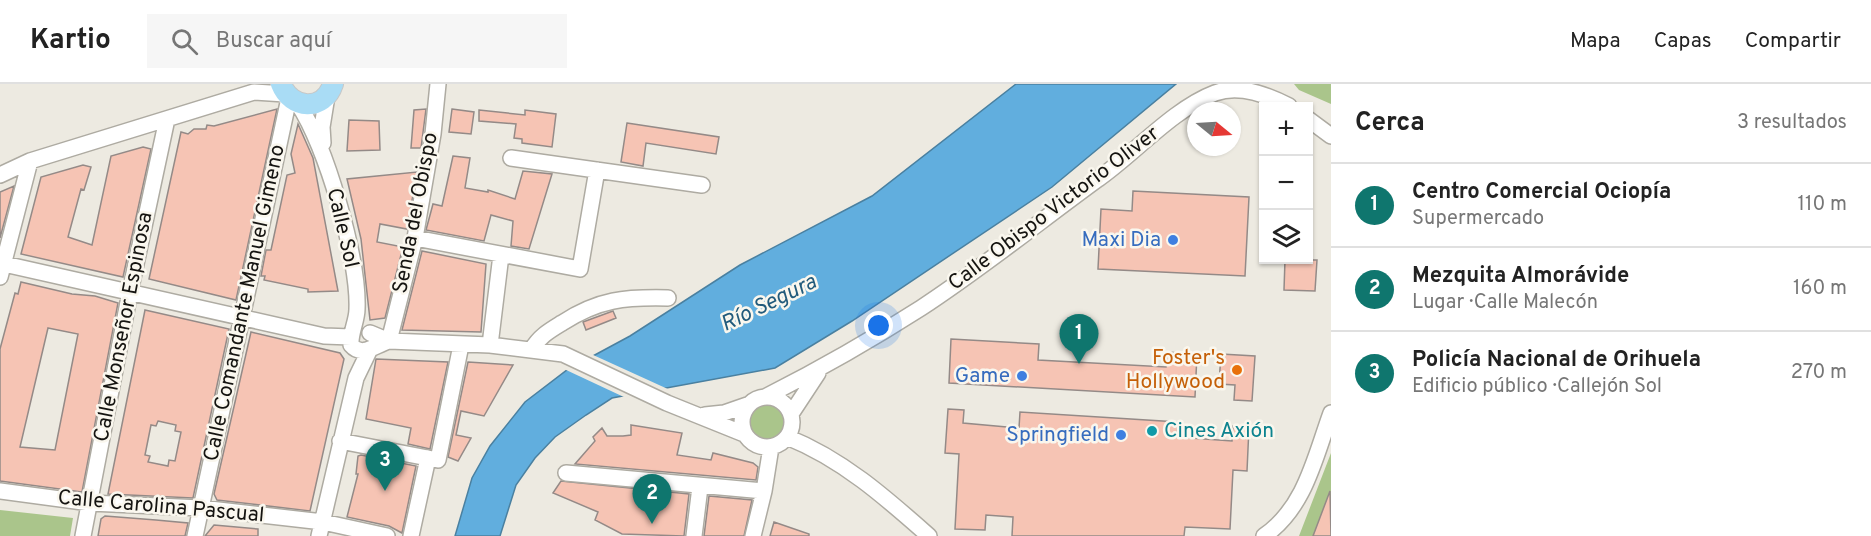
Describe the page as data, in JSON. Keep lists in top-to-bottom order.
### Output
{
  "streets": {
    "street": [
      "Calle Obispo Victorio Oliver",
      "Senda del Obispo",
      "Calle Sol",
      "Calle Comandante Manuel Gimeno",
      "Calle Monseñor Espinosa",
      "Calle Carolina Pascual"
    ]
  },
  "crossings": [
    ["Calle Comandante Manuel Gimeno", "Calle Carolina Pascual"],
    ["Calle Monseñor Espinosa", "Calle Carolina Pascual"]
  ],
  "water": ["Río Segura"],
  "places": [
    "Maxi Dia",
    "Foster's Hollywood",
    "Game",
    "Cines Axión",
    "Springfield"
  ],
  "north": "right",
  "page": {
    "header": "Kartio",
    "search": "Buscar aquí",
    "nav": ["Mapa", "Capas", "Compartir"],
    "heading": ["Cerca", "3 resultados"],
    "map_buttons": ["+", "−"],
    "list": [
      {
        "mark": "1",
        "name": "Centro Comercial Ociopía",
        "note": "Supermercado",
        "value": "110 m"
      },
      {
        "mark": "2",
        "name": "Mezquita Almorávide",
        "note": "Lugar · Calle Malecón",
        "value": "160 m"
      },
      {
        "mark": "3",
        "name": "Policía Nacional de Orihuela",
        "note": "Edificio público · Callejón Sol",
        "value": "270 m"
      }
    ],
    "pins": ["1", "3", "2"]
  }
}
